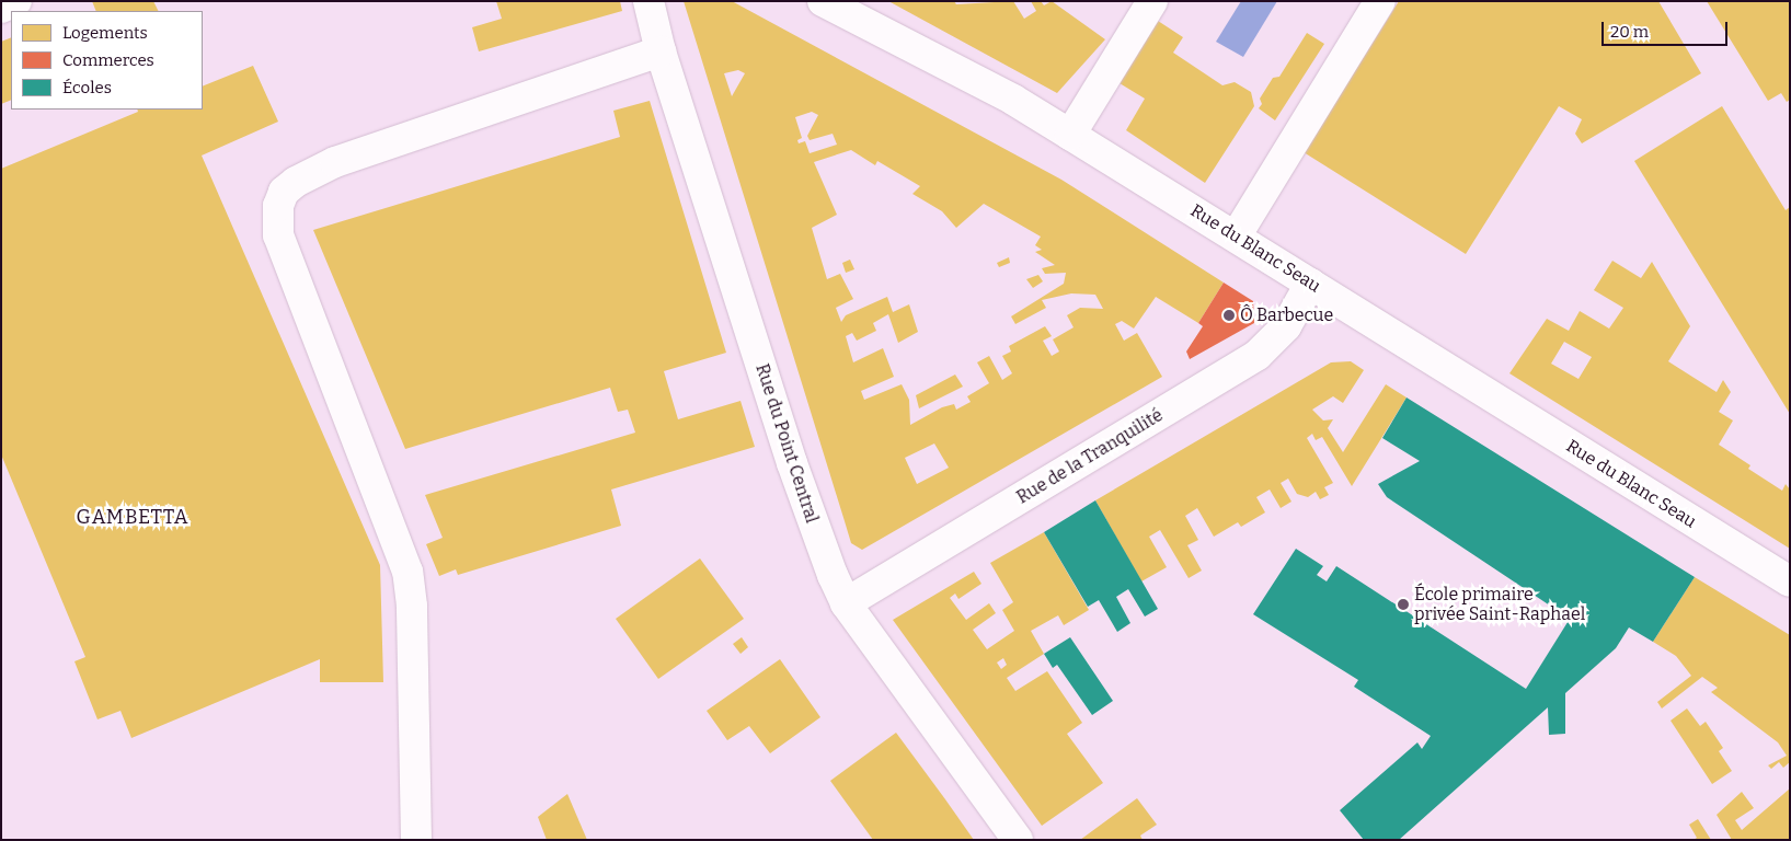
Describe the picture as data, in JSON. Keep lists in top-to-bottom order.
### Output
{
  "streets": {
    "street": ["Rue du Blanc Seau", "Rue du Point Central", "Rue de la Tranquilité"]
  },
  "crossings": [
    ["Rue du Blanc Seau", "Rue de la Tranquilité"],
    ["Rue du Point Central", "Rue de la Tranquilité"]
  ],
  "districts": ["GAMBETTA"],
  "places": ["Ô Barbecue", "École primaire privée Saint-Raphael"],
  "legend": ["Logements", "Commerces", "Écoles"],
  "scale_bar": "20 m"
}
